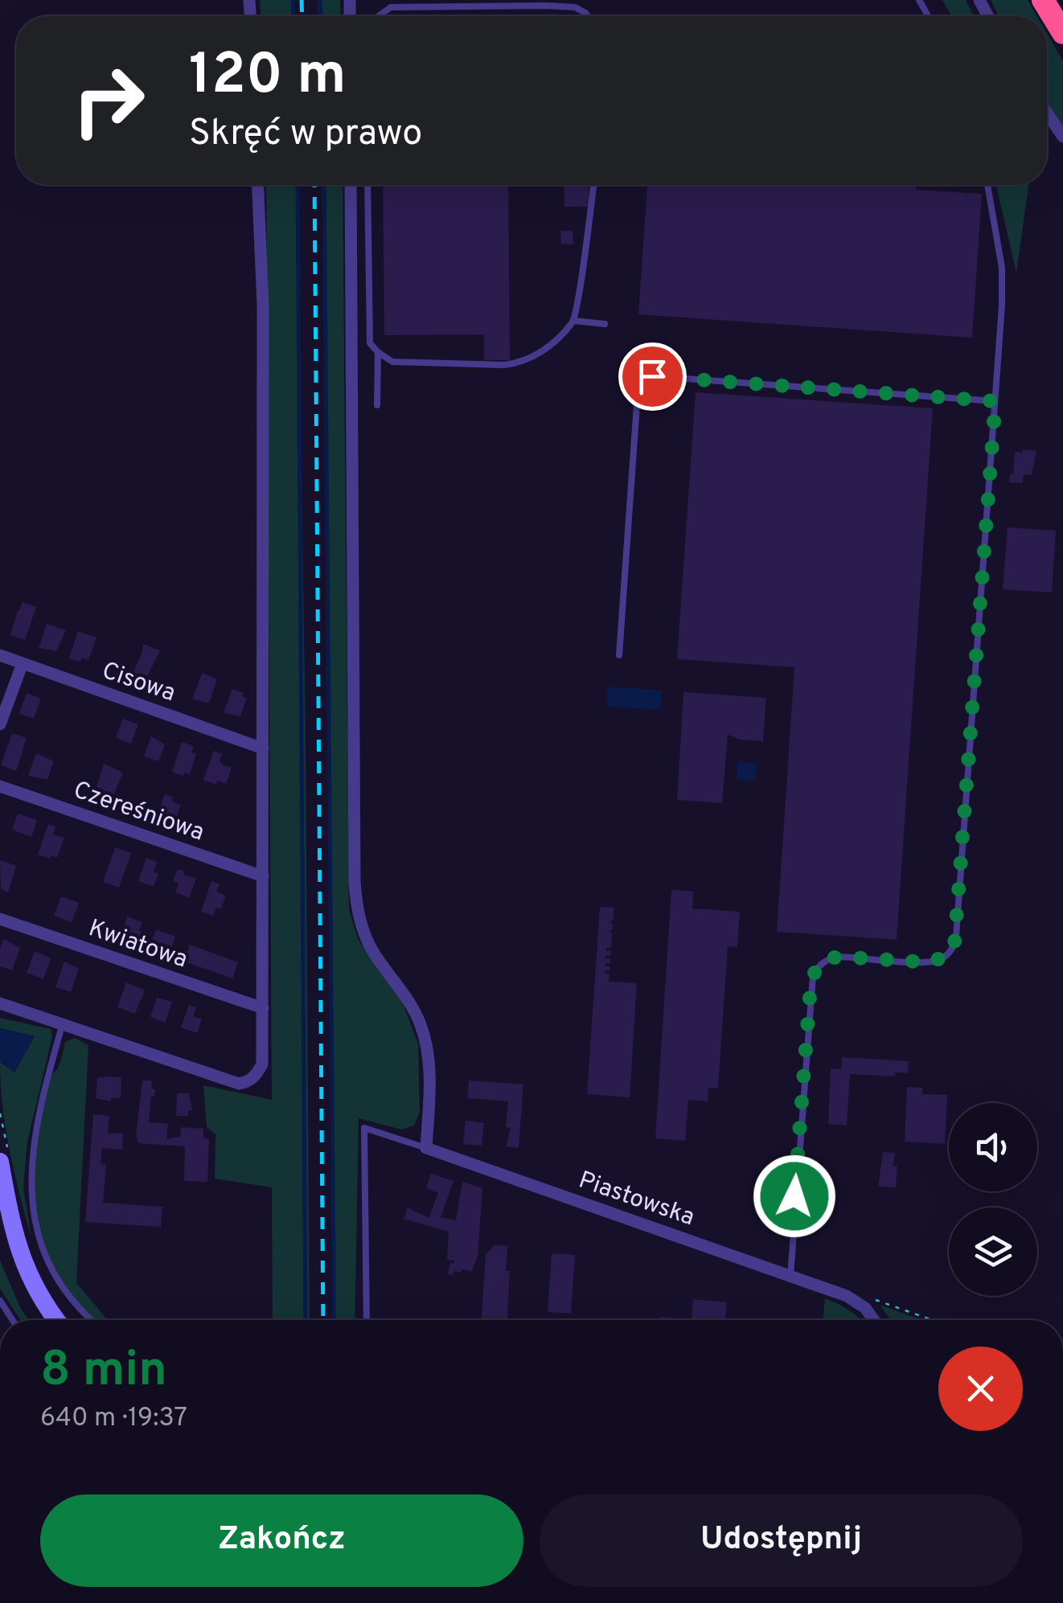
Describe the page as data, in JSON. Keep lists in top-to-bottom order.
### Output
{
  "streets": {
    "street": [
      "Cisowa",
      "Czereśniowa",
      "Kwiatowa",
      "Piastowska"
    ]
  },
  "page": {
    "turn": ["120 m", "Skręć w prawo"],
    "heading": ["8 min", "640 m · 19:37"],
    "buttons": ["Zakończ", "Udostępnij"]
  }
}
